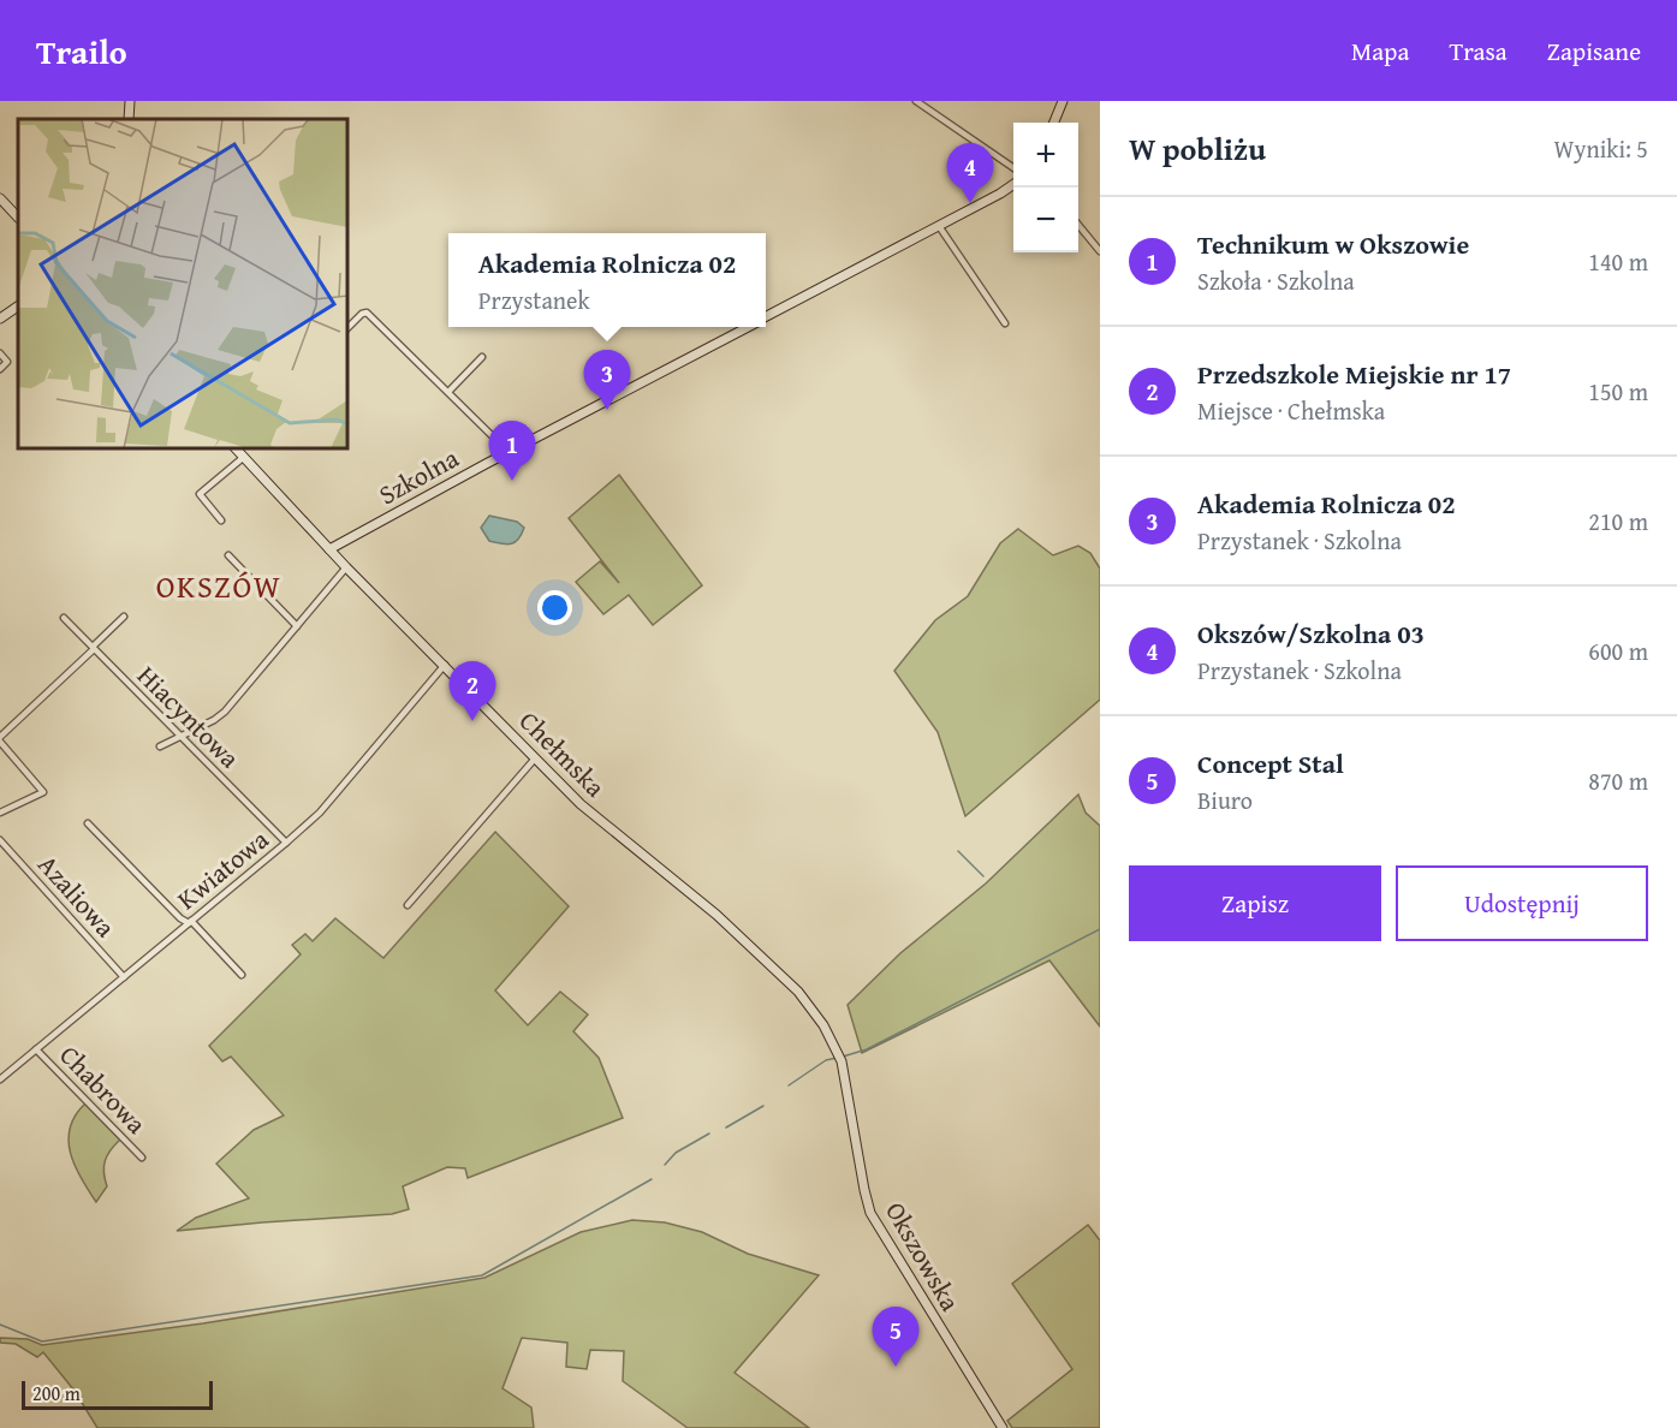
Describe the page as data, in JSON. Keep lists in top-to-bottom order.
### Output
{
  "streets": {
    "main road": ["Szkolna", "Chełmska", "Okszowska"],
    "street": [
      "Hiacyntowa",
      "Kwiatowa",
      "Azaliowa",
      "Chabrowa"
    ]
  },
  "crossings": [
    ["Szkolna", "Chełmska"],
    ["Hiacyntowa", "Kwiatowa"],
    ["Chełmska", "Kwiatowa"],
    ["Chełmska", "Okszowska"],
    ["Kwiatowa", "Azaliowa"],
    ["Kwiatowa", "Chabrowa"]
  ],
  "districts": ["OKSZÓW"],
  "scale_bar": "200 m",
  "page": {
    "header": "Trailo",
    "nav": ["Mapa", "Trasa", "Zapisane"],
    "heading": ["W pobliżu", "Wyniki: 5"],
    "map_buttons": ["+", "−"],
    "pins": [
      "4",
      "3",
      "1",
      "2",
      "5"
    ],
    "list": [
      {
        "mark": "1",
        "name": "Technikum w Okszowie",
        "note": "Szkoła · Szkolna",
        "value": "140 m"
      },
      {
        "mark": "2",
        "name": "Przedszkole Miejskie nr 17",
        "note": "Miejsce · Chełmska",
        "value": "150 m"
      },
      {
        "mark": "3",
        "name": "Akademia Rolnicza 02",
        "note": "Przystanek · Szkolna",
        "value": "210 m"
      },
      {
        "mark": "4",
        "name": "Okszów/Szkolna 03",
        "note": "Przystanek · Szkolna",
        "value": "600 m"
      },
      {
        "mark": "5",
        "name": "Concept Stal",
        "note": "Biuro",
        "value": "870 m"
      }
    ],
    "popup": ["Akademia Rolnicza 02", "Przystanek"],
    "buttons": ["Zapisz", "Udostępnij"],
    "scale": "200 m"
  }
}
